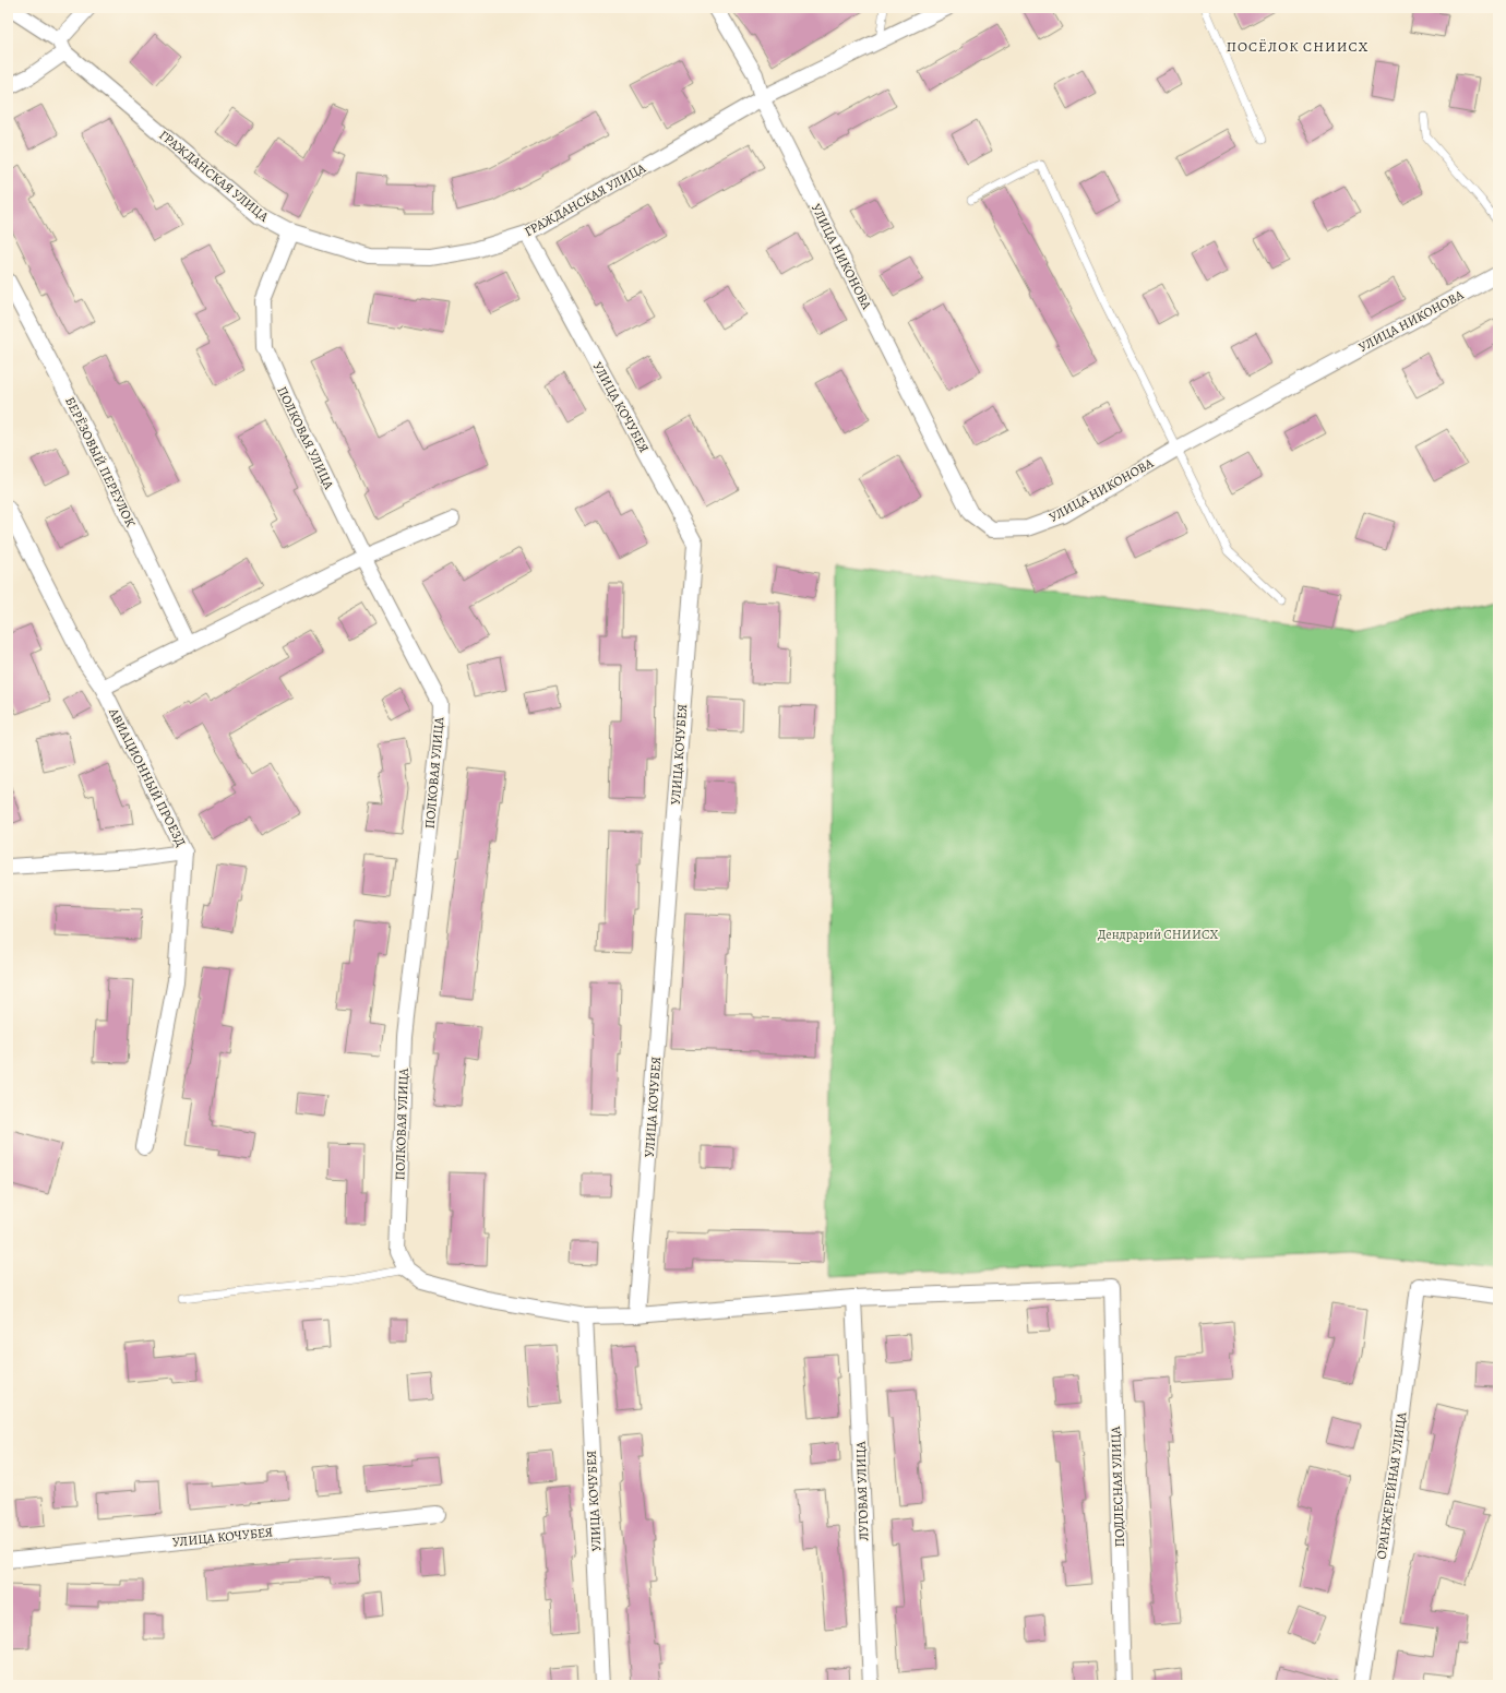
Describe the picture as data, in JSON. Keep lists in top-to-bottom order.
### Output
{
  "streets": {
    "street": [
      "ГРАЖДАНСКАЯ УЛИЦА",
      "УЛИЦА НИКОНОВА",
      "УЛИЦА КОЧУБЕЯ",
      "ПОЛКОВАЯ УЛИЦА",
      "БЕРЁЗОВЫЙ ПЕРЕУЛОК",
      "АВИАЦИОННЫЙ ПРОЕЗД",
      "ОРАНЖЕРЕЙНАЯ УЛИЦА",
      "ПОДЛЕСНАЯ УЛИЦА",
      "ЛУГОВАЯ УЛИЦА"
    ]
  },
  "crossings": [
    ["ГРАЖДАНСКАЯ УЛИЦА", "УЛИЦА НИКОНОВА"],
    ["ГРАЖДАНСКАЯ УЛИЦА", "УЛИЦА КОЧУБЕЯ"],
    ["ГРАЖДАНСКАЯ УЛИЦА", "ПОЛКОВАЯ УЛИЦА"],
    ["ПОДЛЕСНАЯ УЛИЦА", "ЛУГОВАЯ УЛИЦА"]
  ],
  "districts": ["ПОСЁЛОК СНИИСХ"],
  "parks": ["Дендрарий СНИИСХ"]
}
